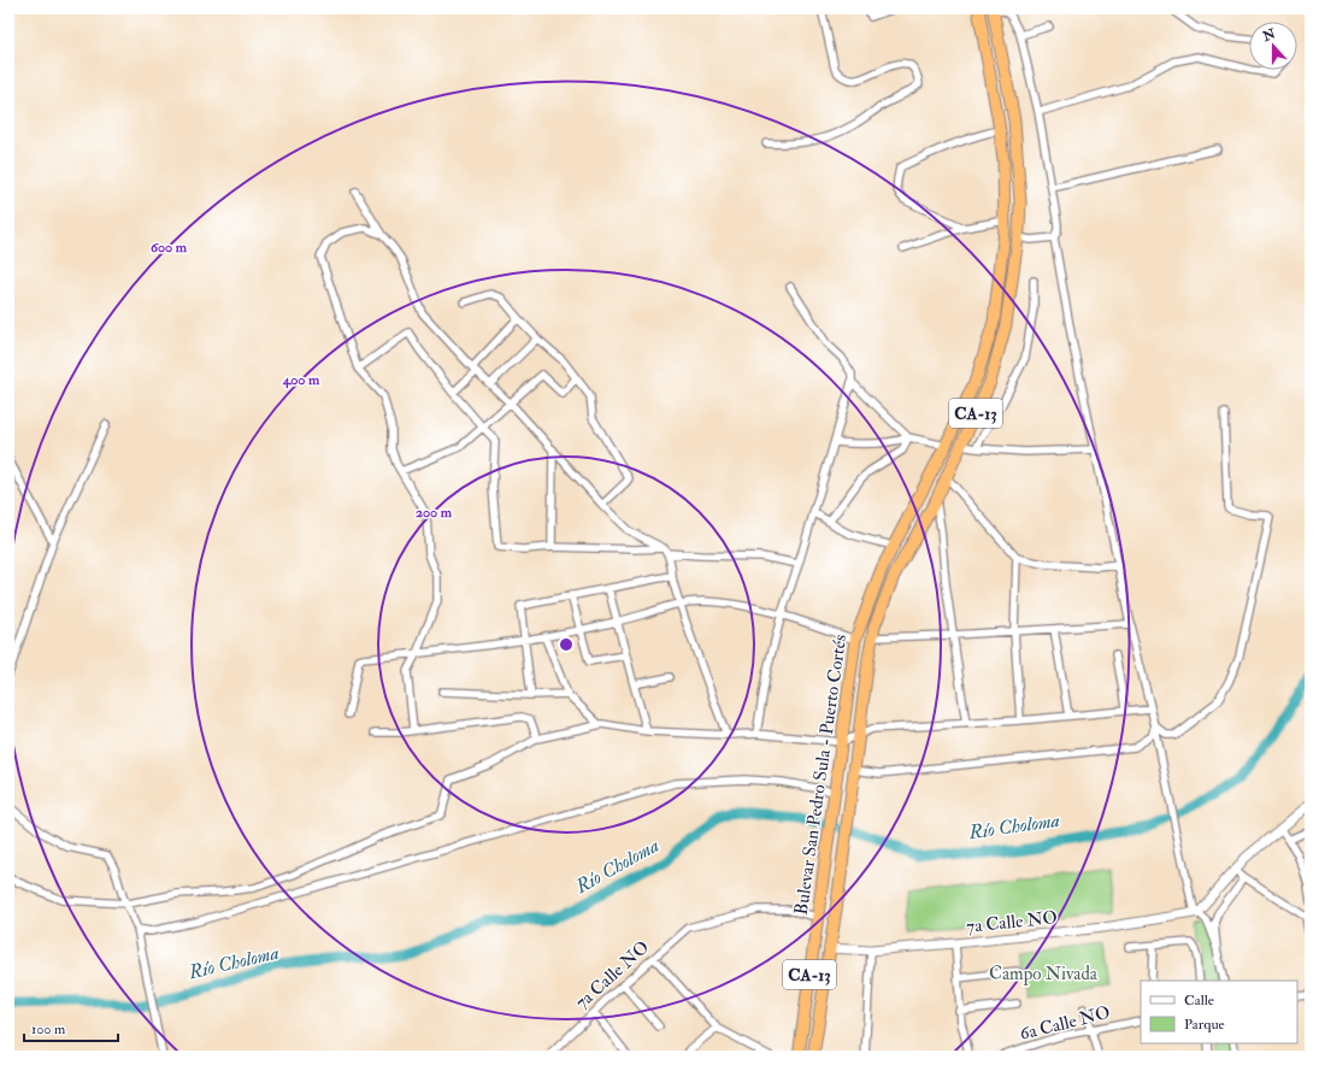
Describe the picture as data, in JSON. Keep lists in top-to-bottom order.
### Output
{
  "streets": {
    "highway": ["CA-13", "Bulevar San Pedro Sula - Puerto Cortés"],
    "street": ["7a Calle NO", "6a Calle NO"]
  },
  "crossings": [
    ["Bulevar San Pedro Sula - Puerto Cortés", "7a Calle NO"]
  ],
  "water": ["Río Choloma"],
  "parks": ["Campo Nivada"],
  "legend": ["Calle", "Parque"],
  "scale_bar": "100 m",
  "north": "top",
  "rings": ["600 m", "400 m", "200 m"]
}
